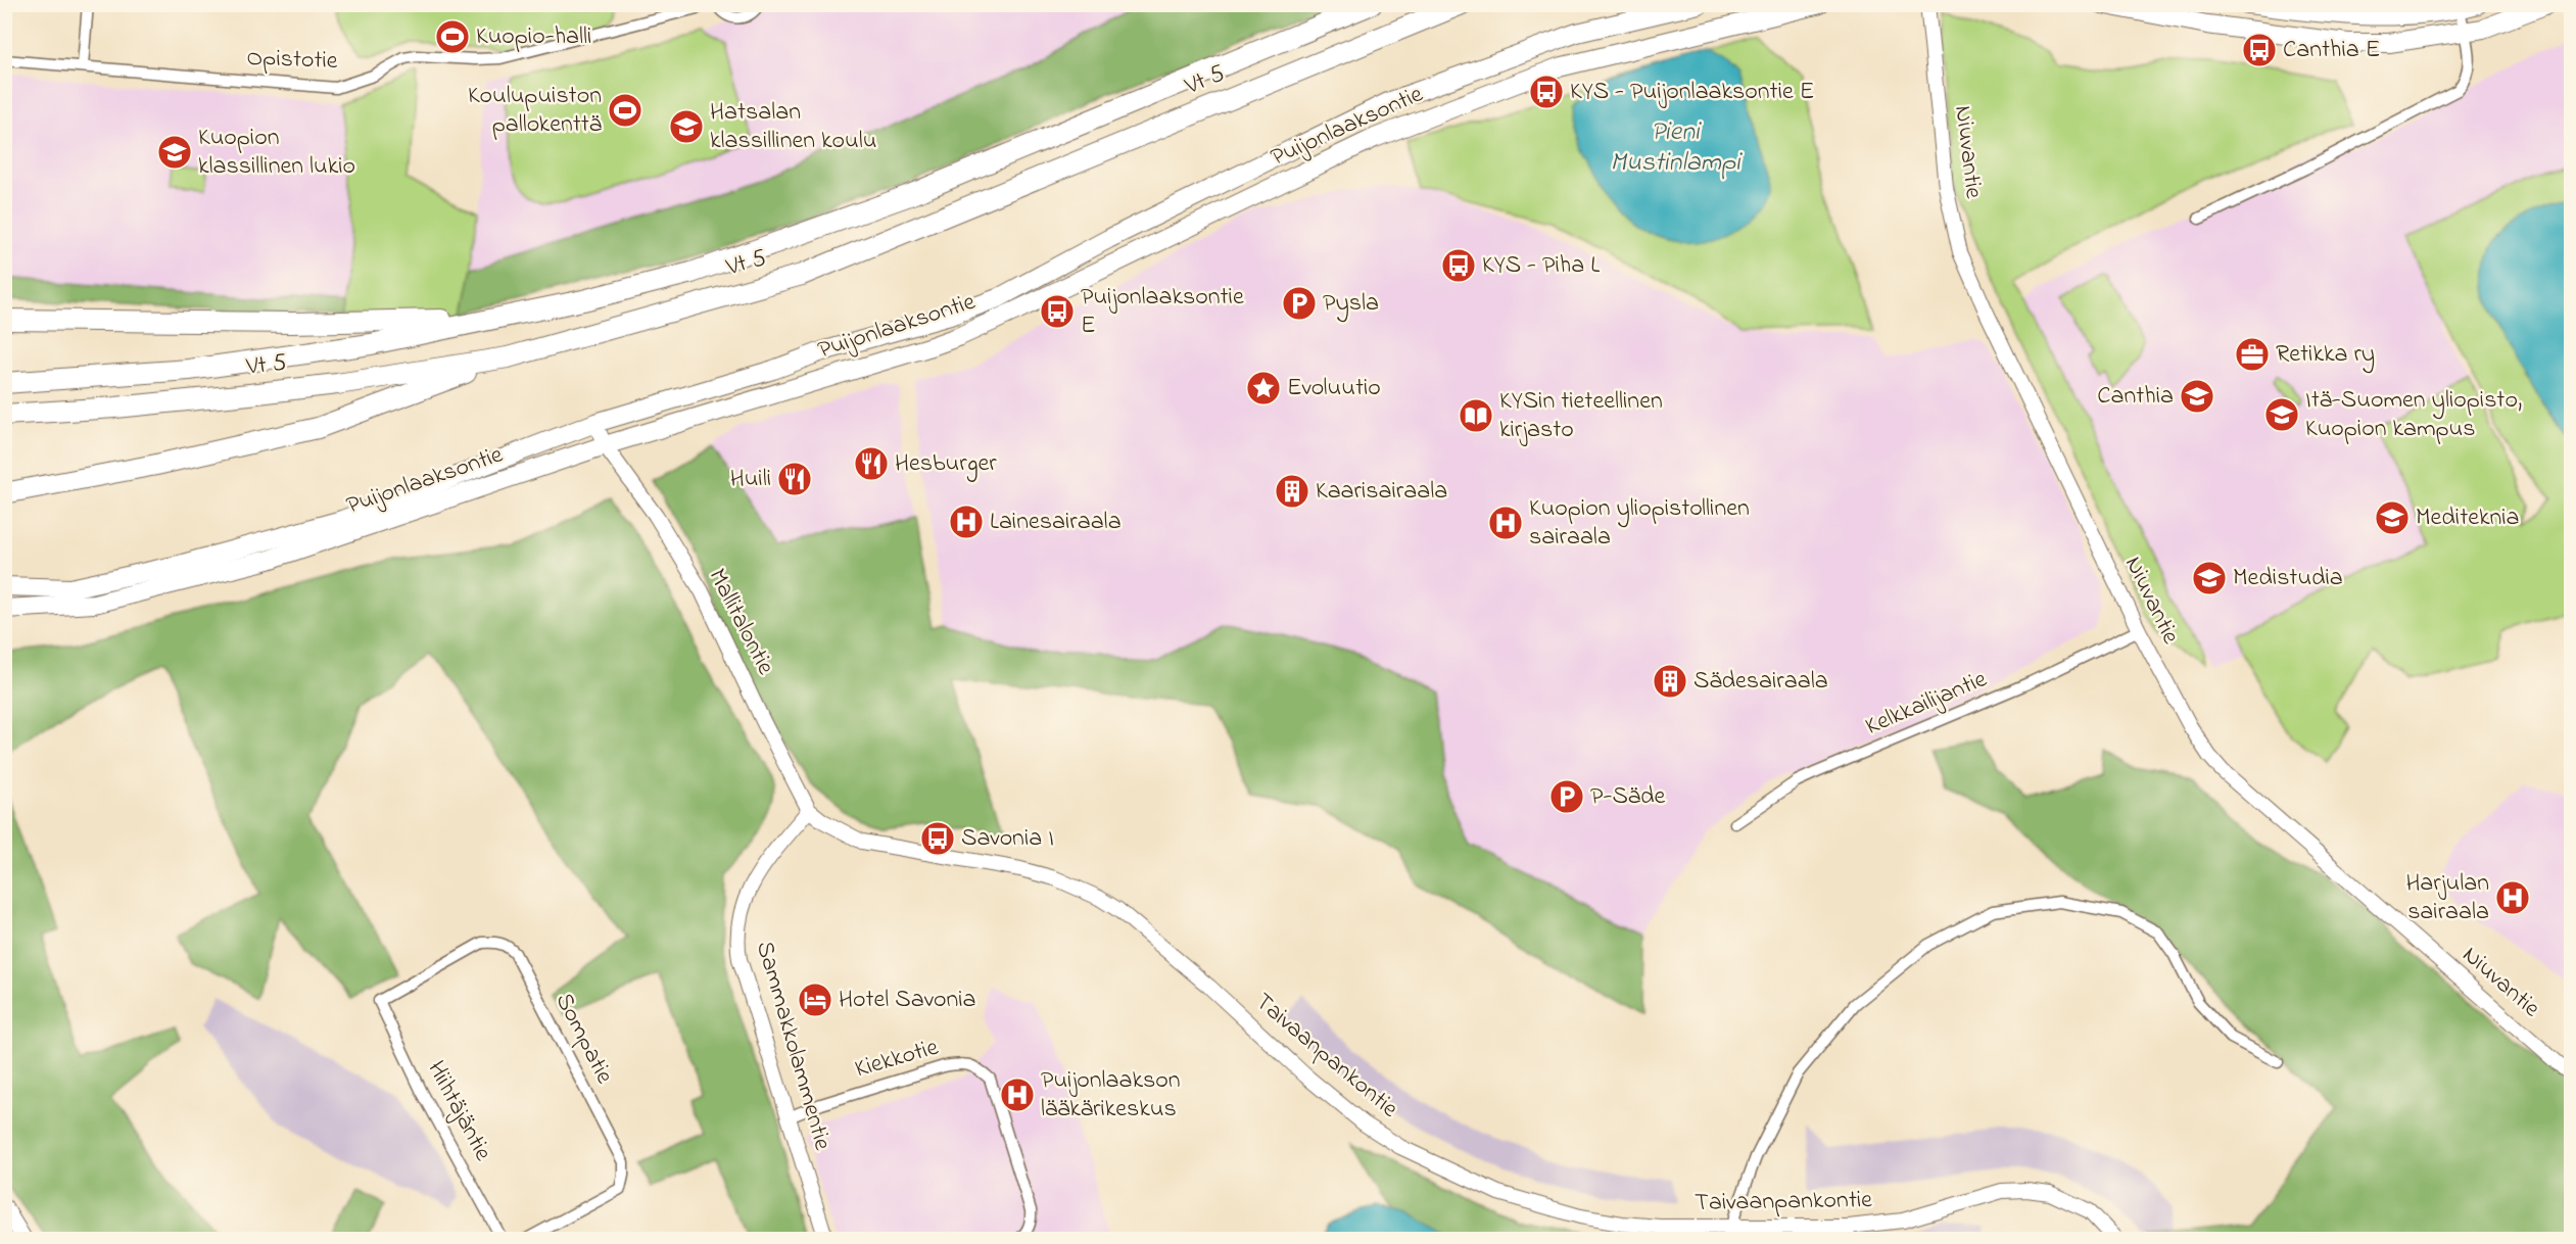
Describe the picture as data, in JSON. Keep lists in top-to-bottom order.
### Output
{
  "streets": {
    "highway": ["Vt 5"],
    "main road": ["Puijonlaaksontie"],
    "street": [
      "Opistotie",
      "Niuvantie",
      "Mallitalontie",
      "Kelkkailijantie",
      "Sompatie",
      "Sammakkolammentie",
      "Taivaanpankontie",
      "Kiekkotie",
      "Hiihtäjäntie"
    ]
  },
  "crossings": [
    ["Puijonlaaksontie", "Mallitalontie"],
    ["Niuvantie", "Kelkkailijantie"],
    ["Mallitalontie", "Sammakkolammentie"],
    ["Mallitalontie", "Taivaanpankontie"],
    ["Sompatie", "Hiihtäjäntie"],
    ["Sammakkolammentie", "Kiekkotie"]
  ],
  "water": ["Pieni Mustinlampi"],
  "places": {
    "sports": ["Kuopio-halli", "Koulupuiston pallokenttä"],
    "bus stop": [
      "Canthia E",
      "KYS - Puijonlaaksontie E",
      "KYS - Piha L",
      "Puijonlaaksontie E",
      "Savonia I"
    ],
    "school or university": [
      "Hatsalan klassillinen koulu",
      "Kuopion klassillinen lukio",
      "Canthia",
      "Itä-Suomen yliopisto, Kuopion kampus",
      "Mediteknia",
      "Medistudia"
    ],
    "parking": ["Pysla", "P-Säde"],
    "office": ["Retikka ry"],
    "place": ["Evoluutio"],
    "library": ["KYSin tieteellinen kirjasto"],
    "restaurant": ["Hesburger", "Huili"],
    "building": ["Kaarisairaala", "Sädesairaala"],
    "hospital": [
      "Lainesairaala",
      "Kuopion yliopistollinen sairaala",
      "Harjulan sairaala",
      "Puijonlaakson lääkärikeskus"
    ],
    "hotel": ["Hotel Savonia"]
  }
}
